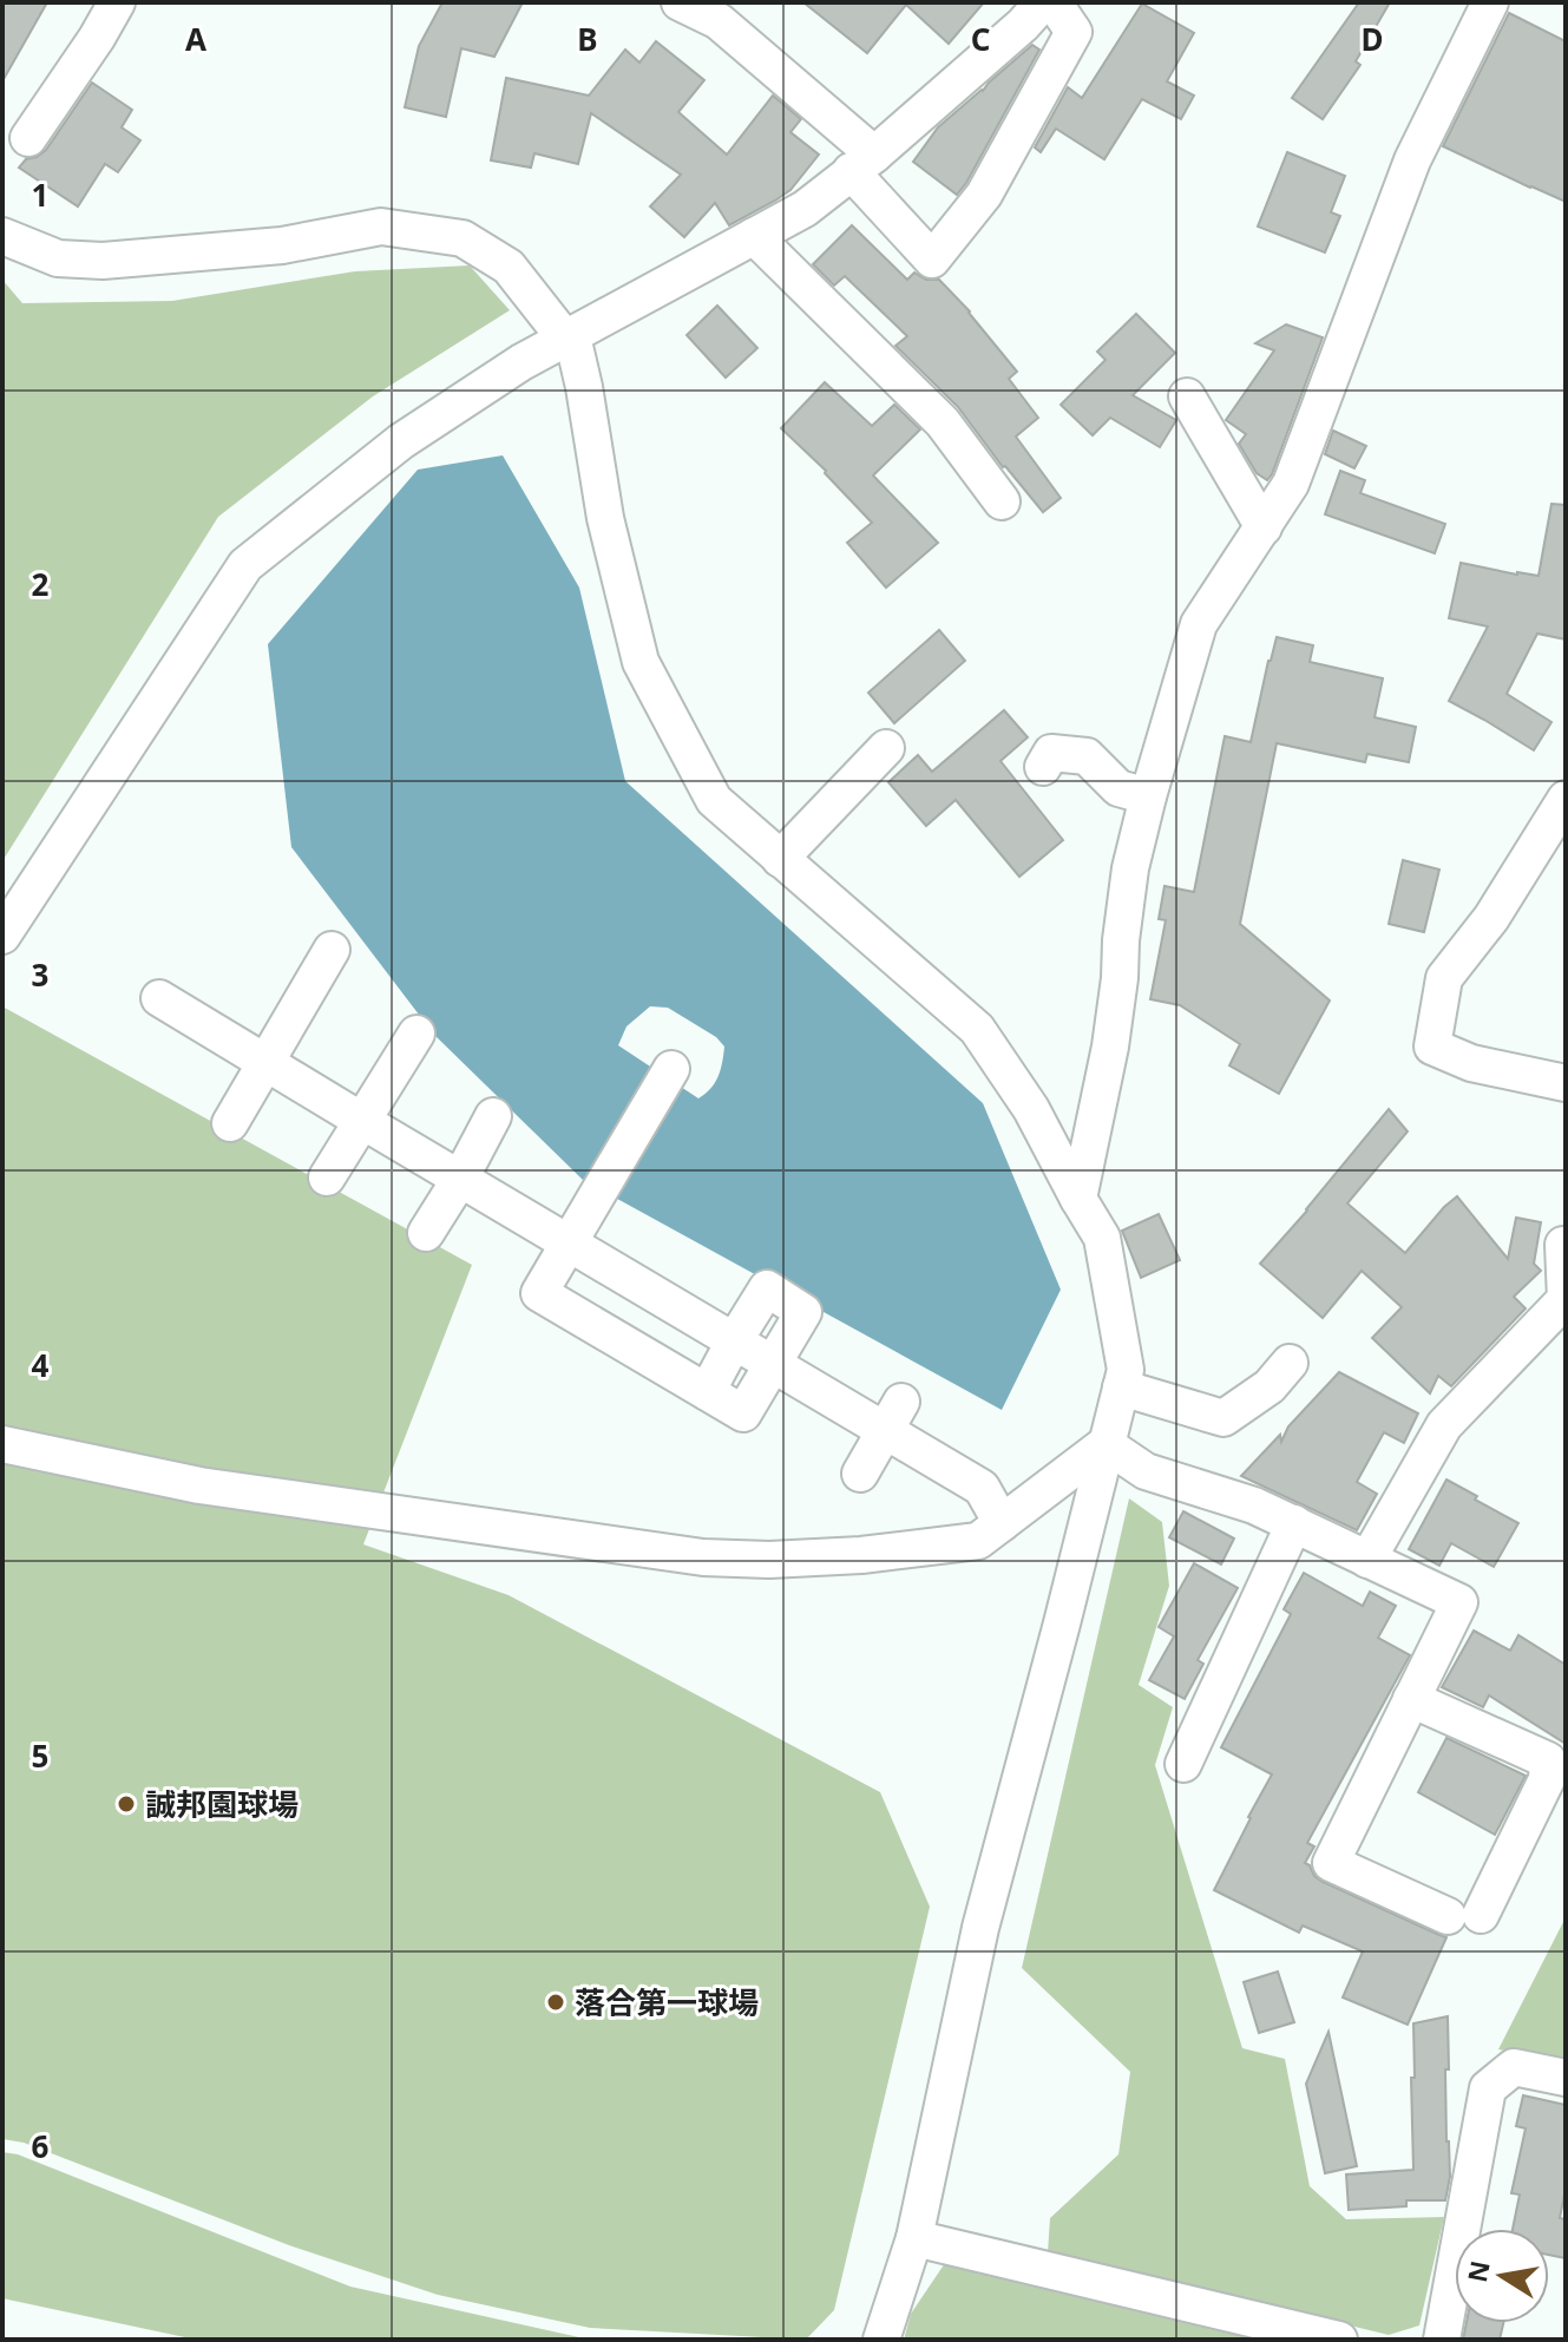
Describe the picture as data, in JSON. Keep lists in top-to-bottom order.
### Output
{
  "places": ["誠邦園球場", "落合第一球場"],
  "north": "left",
  "grid": {
    "columns": [
      "A",
      "B",
      "C",
      "D"
    ],
    "rows": [
      "1",
      "2",
      "3",
      "4",
      "5",
      "6"
    ]
  }
}
